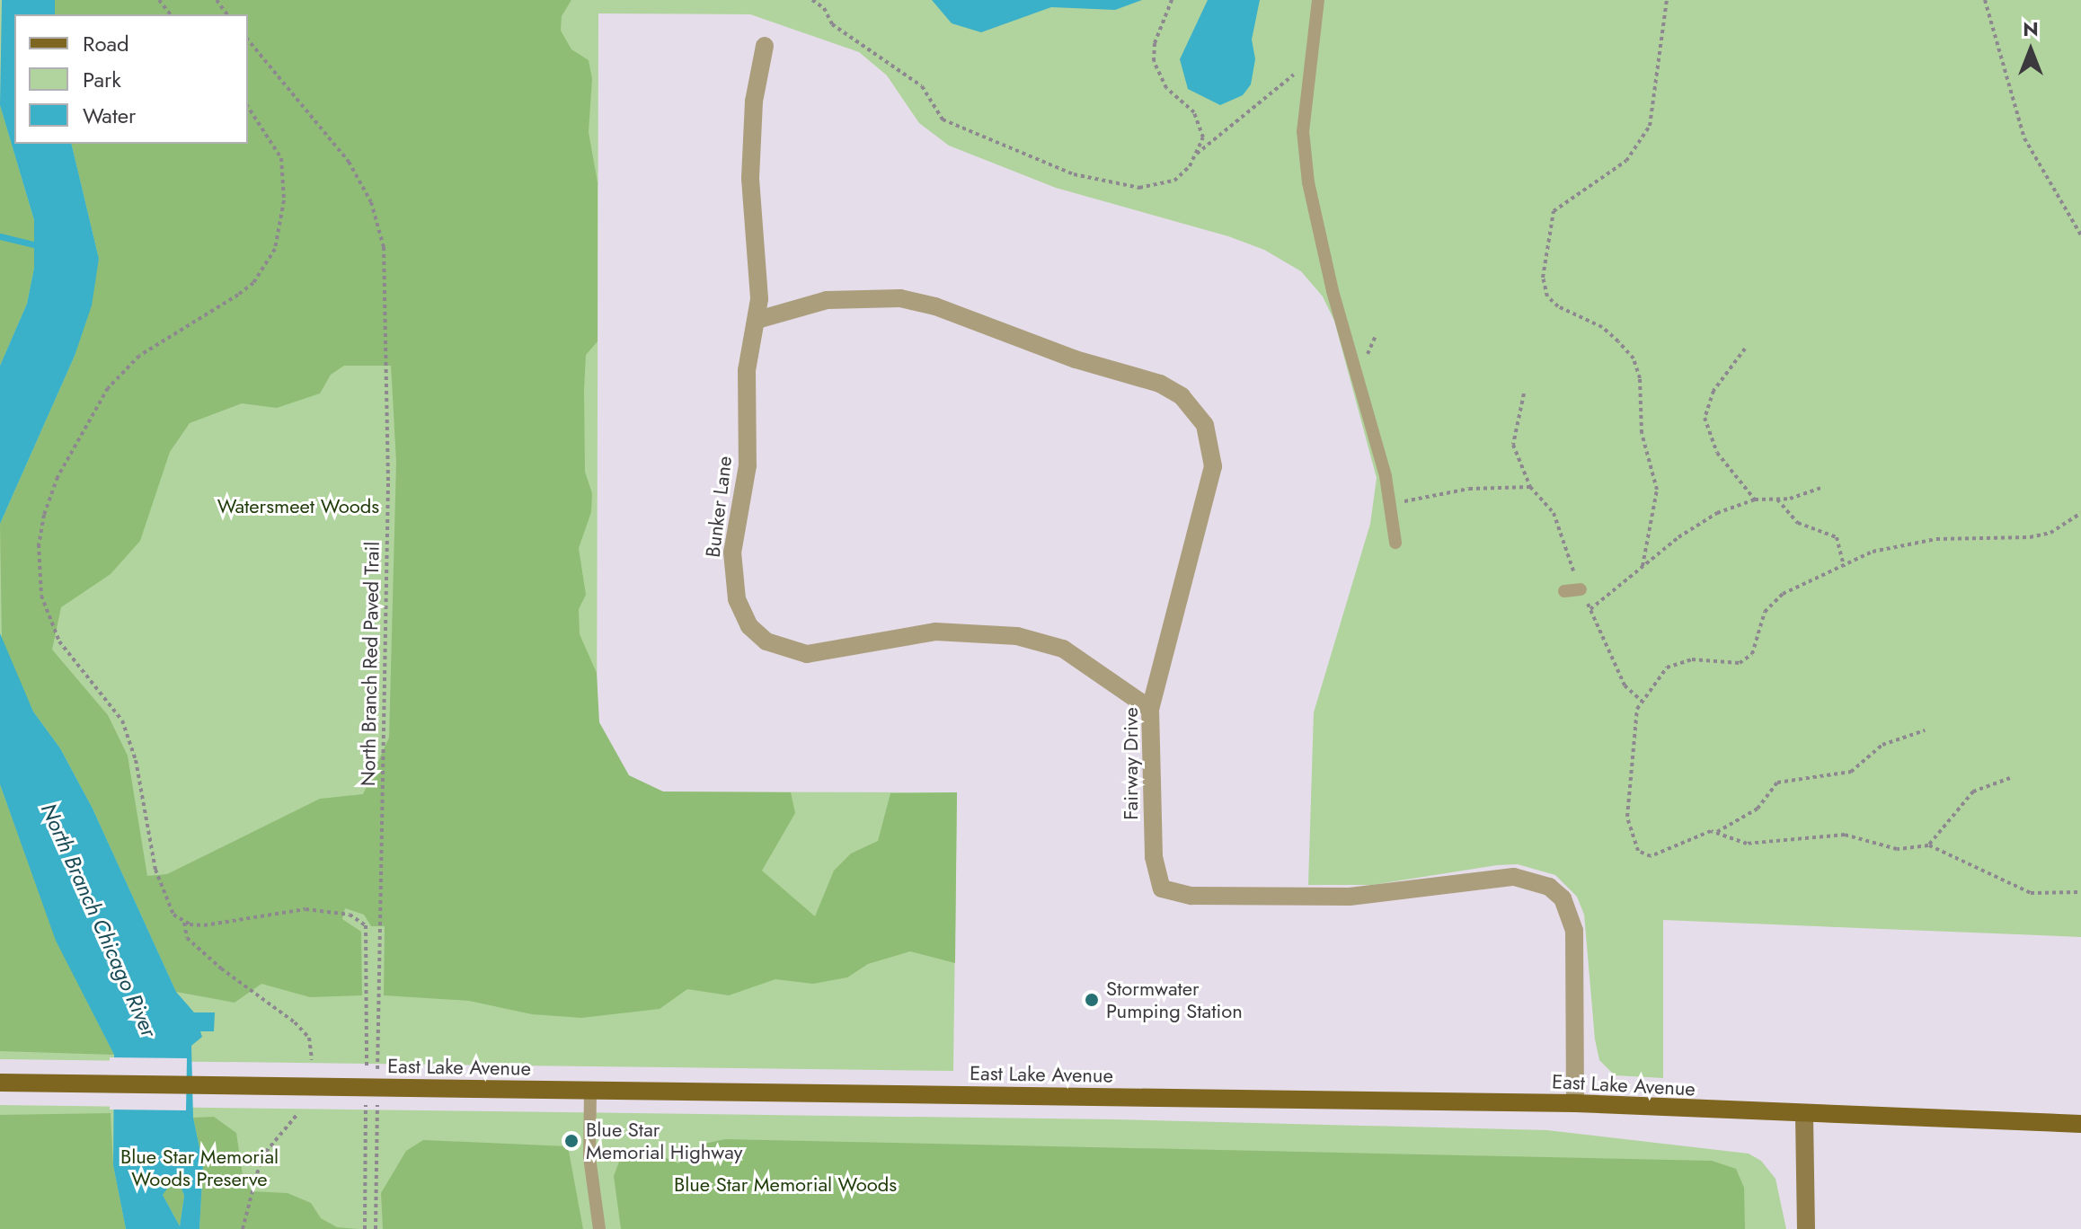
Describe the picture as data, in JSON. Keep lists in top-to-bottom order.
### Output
{
  "streets": {
    "main road": ["East Lake Avenue"],
    "street": ["Bunker Lane", "Fairway Drive"],
    "path": ["North Branch Red Paved Trail"]
  },
  "crossings": [
    ["Bunker Lane", "Fairway Drive"],
    ["Fairway Drive", "East Lake Avenue"]
  ],
  "water": ["North Branch Chicago River"],
  "parks": ["Watersmeet Woods", "Blue Star Memorial Woods Preserve", "Blue Star Memorial Woods"],
  "places": ["Stormwater Pumping Station", "Blue Star Memorial Highway"],
  "legend": ["Road", "Park", "Water"],
  "north": "top"
}
